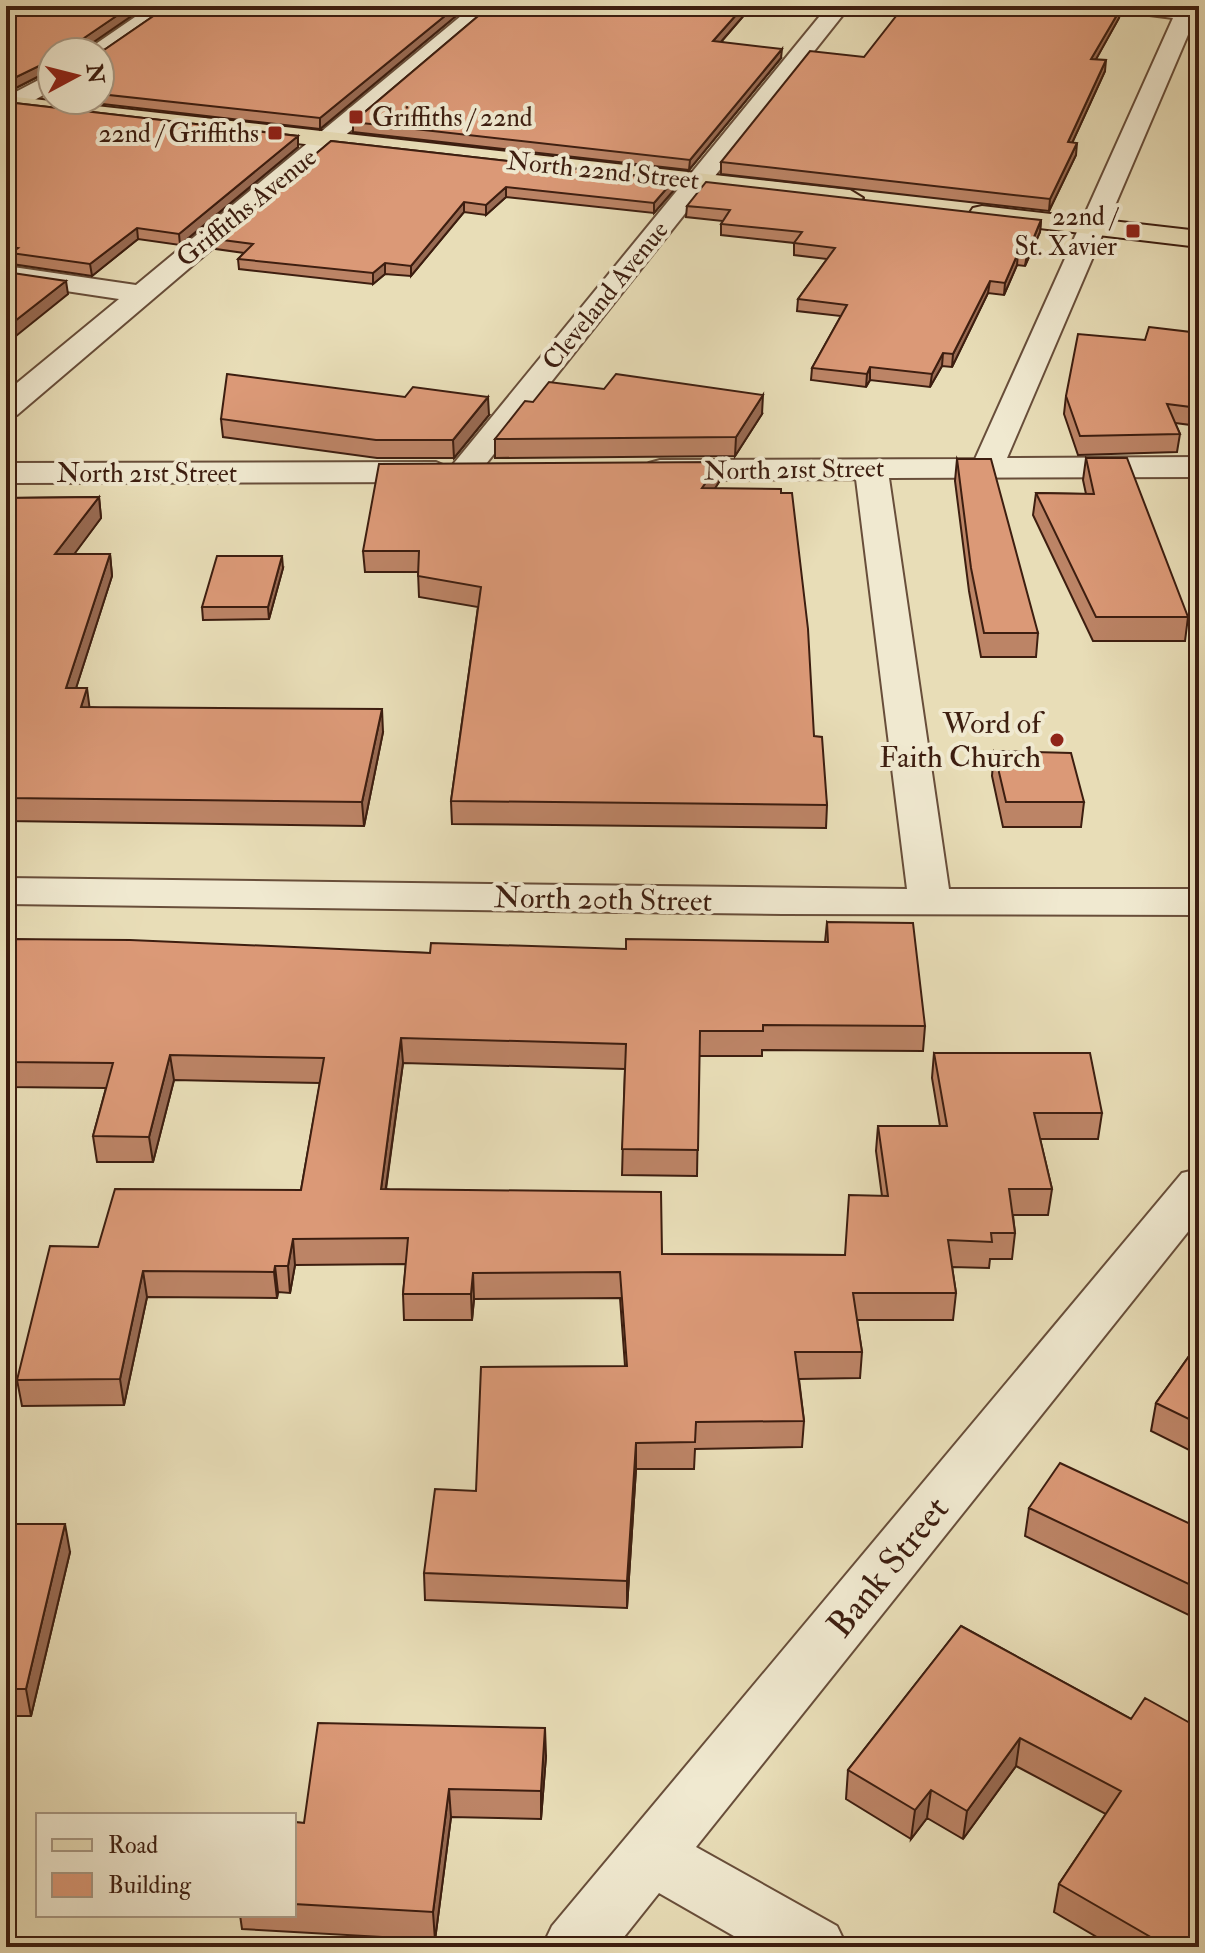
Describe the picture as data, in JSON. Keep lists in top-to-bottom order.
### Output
{
  "streets": {
    "main road": ["North 22nd Street"],
    "street": [
      "Griffiths Avenue",
      "Cleveland Avenue",
      "North 21st Street",
      "North 20th Street",
      "Bank Street"
    ]
  },
  "crossings": [
    ["North 22nd Street", "Griffiths Avenue"],
    ["North 22nd Street", "Cleveland Avenue"],
    ["Cleveland Avenue", "North 21st Street"]
  ],
  "places": {
    "transit": ["Griffiths / 22nd", "22nd / Griffiths", "22nd / St. Xavier"],
    "other": ["Word of Faith Church"]
  },
  "legend": ["Road", "Building"],
  "north": "right"
}
